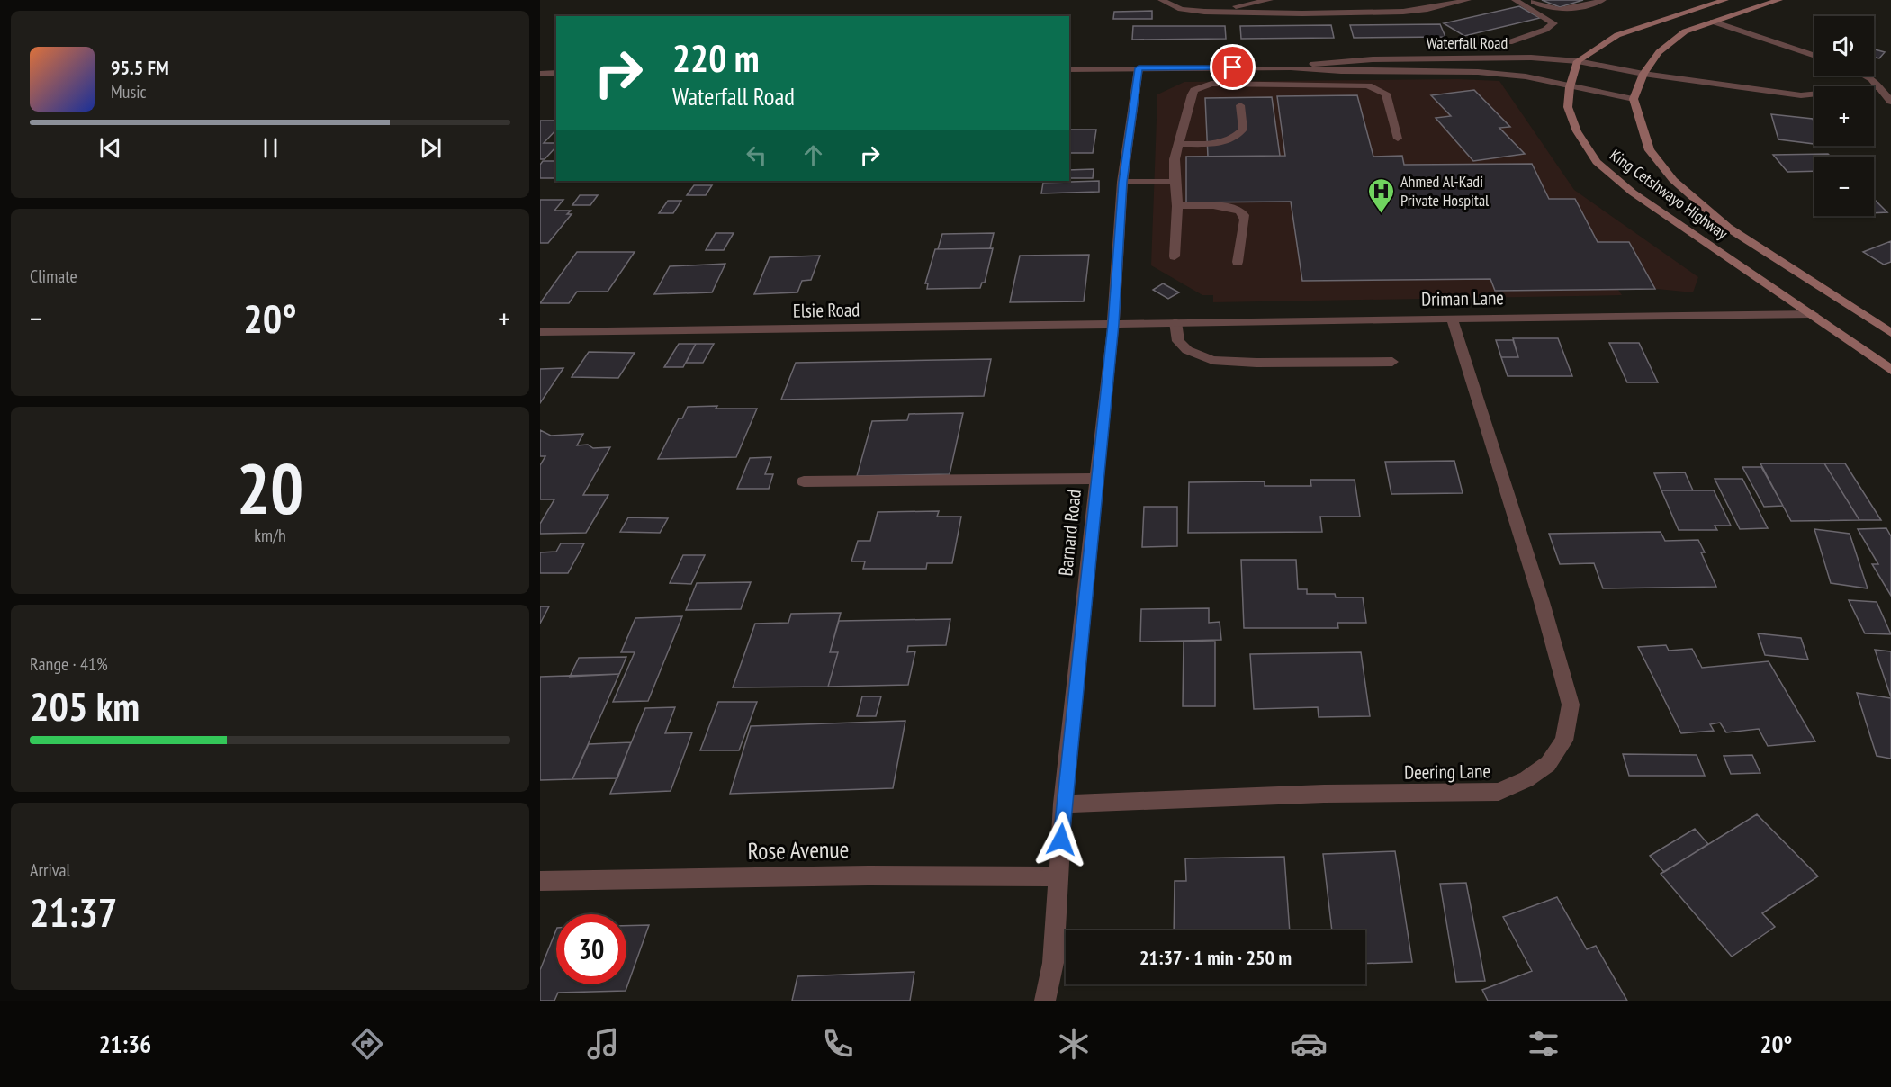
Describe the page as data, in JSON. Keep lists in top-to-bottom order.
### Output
{
  "streets": {
    "main road": ["King Cetshwayo Highway"],
    "street": [
      "Waterfall Road",
      "Driman Lane",
      "Elsie Road",
      "Barnard Road",
      "Deering Lane",
      "Rose Avenue"
    ]
  },
  "crossings": [
    ["Waterfall Road", "King Cetshwayo Highway"],
    ["Waterfall Road", "Barnard Road"],
    ["King Cetshwayo Highway", "Driman Lane"],
    ["Driman Lane", "Elsie Road"],
    ["Driman Lane", "Barnard Road"],
    ["Driman Lane", "Deering Lane"],
    ["Elsie Road", "Barnard Road"],
    ["Barnard Road", "Deering Lane"],
    ["Barnard Road", "Rose Avenue"]
  ],
  "places": {
    "hospital": ["Ahmed Al-Kadi Private Hospital"]
  },
  "page": {
    "map_buttons": ["+", "−"],
    "turn": ["220 m", "Waterfall Road"],
    "song": ["95.5 FM", "Music"],
    "tile": [
      "Climate",
      ["20", "km/h"],
      ["Range · 41%", "205 km"],
      ["Arrival", "21:37"]
    ],
    "heat": ["−", "20°", "+"],
    "limit": "30",
    "trip": "21:37 · 1 min · 250 m",
    "tabs": ["21:36", "20°"]
  }
}
